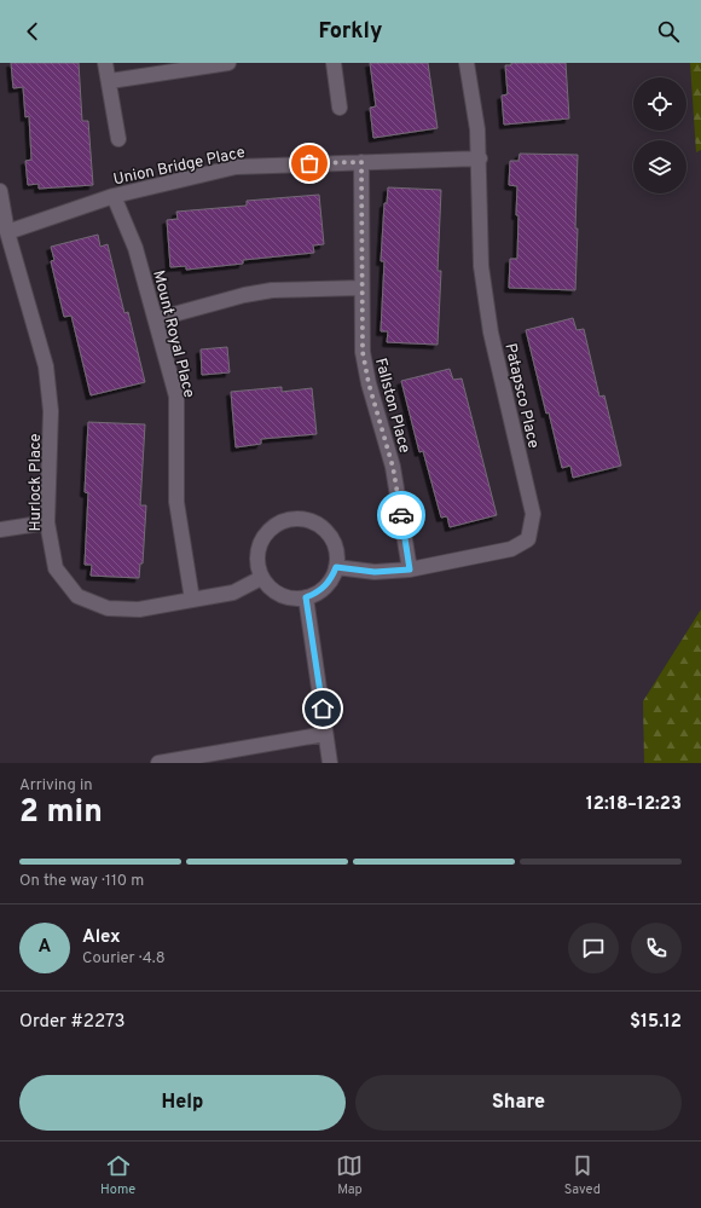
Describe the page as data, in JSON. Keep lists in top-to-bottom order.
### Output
{
  "streets": {
    "street": [
      "Union Bridge Place",
      "Mount Royal Place",
      "Patapsco Place",
      "Fallston Place",
      "Hurlock Place"
    ]
  },
  "crossings": [
    ["Union Bridge Place", "Mount Royal Place"],
    ["Union Bridge Place", "Patapsco Place"],
    ["Union Bridge Place", "Fallston Place"],
    ["Union Bridge Place", "Hurlock Place"],
    ["Mount Royal Place", "Hurlock Place"],
    ["Patapsco Place", "Fallston Place"],
    ["Patapsco Place", "Hurlock Place"]
  ],
  "page": {
    "header": "Forkly",
    "heading": ["2 min", "Arriving in", "12:18–12:23"],
    "panel": [
      "Alex",
      "Courier · 4.8",
      "Order #2273",
      "$15.12"
    ],
    "bar": "On the way · 110 m",
    "round": "A",
    "buttons": ["Help", "Share"],
    "tabs": ["Home", "Map", "Saved"]
  }
}
